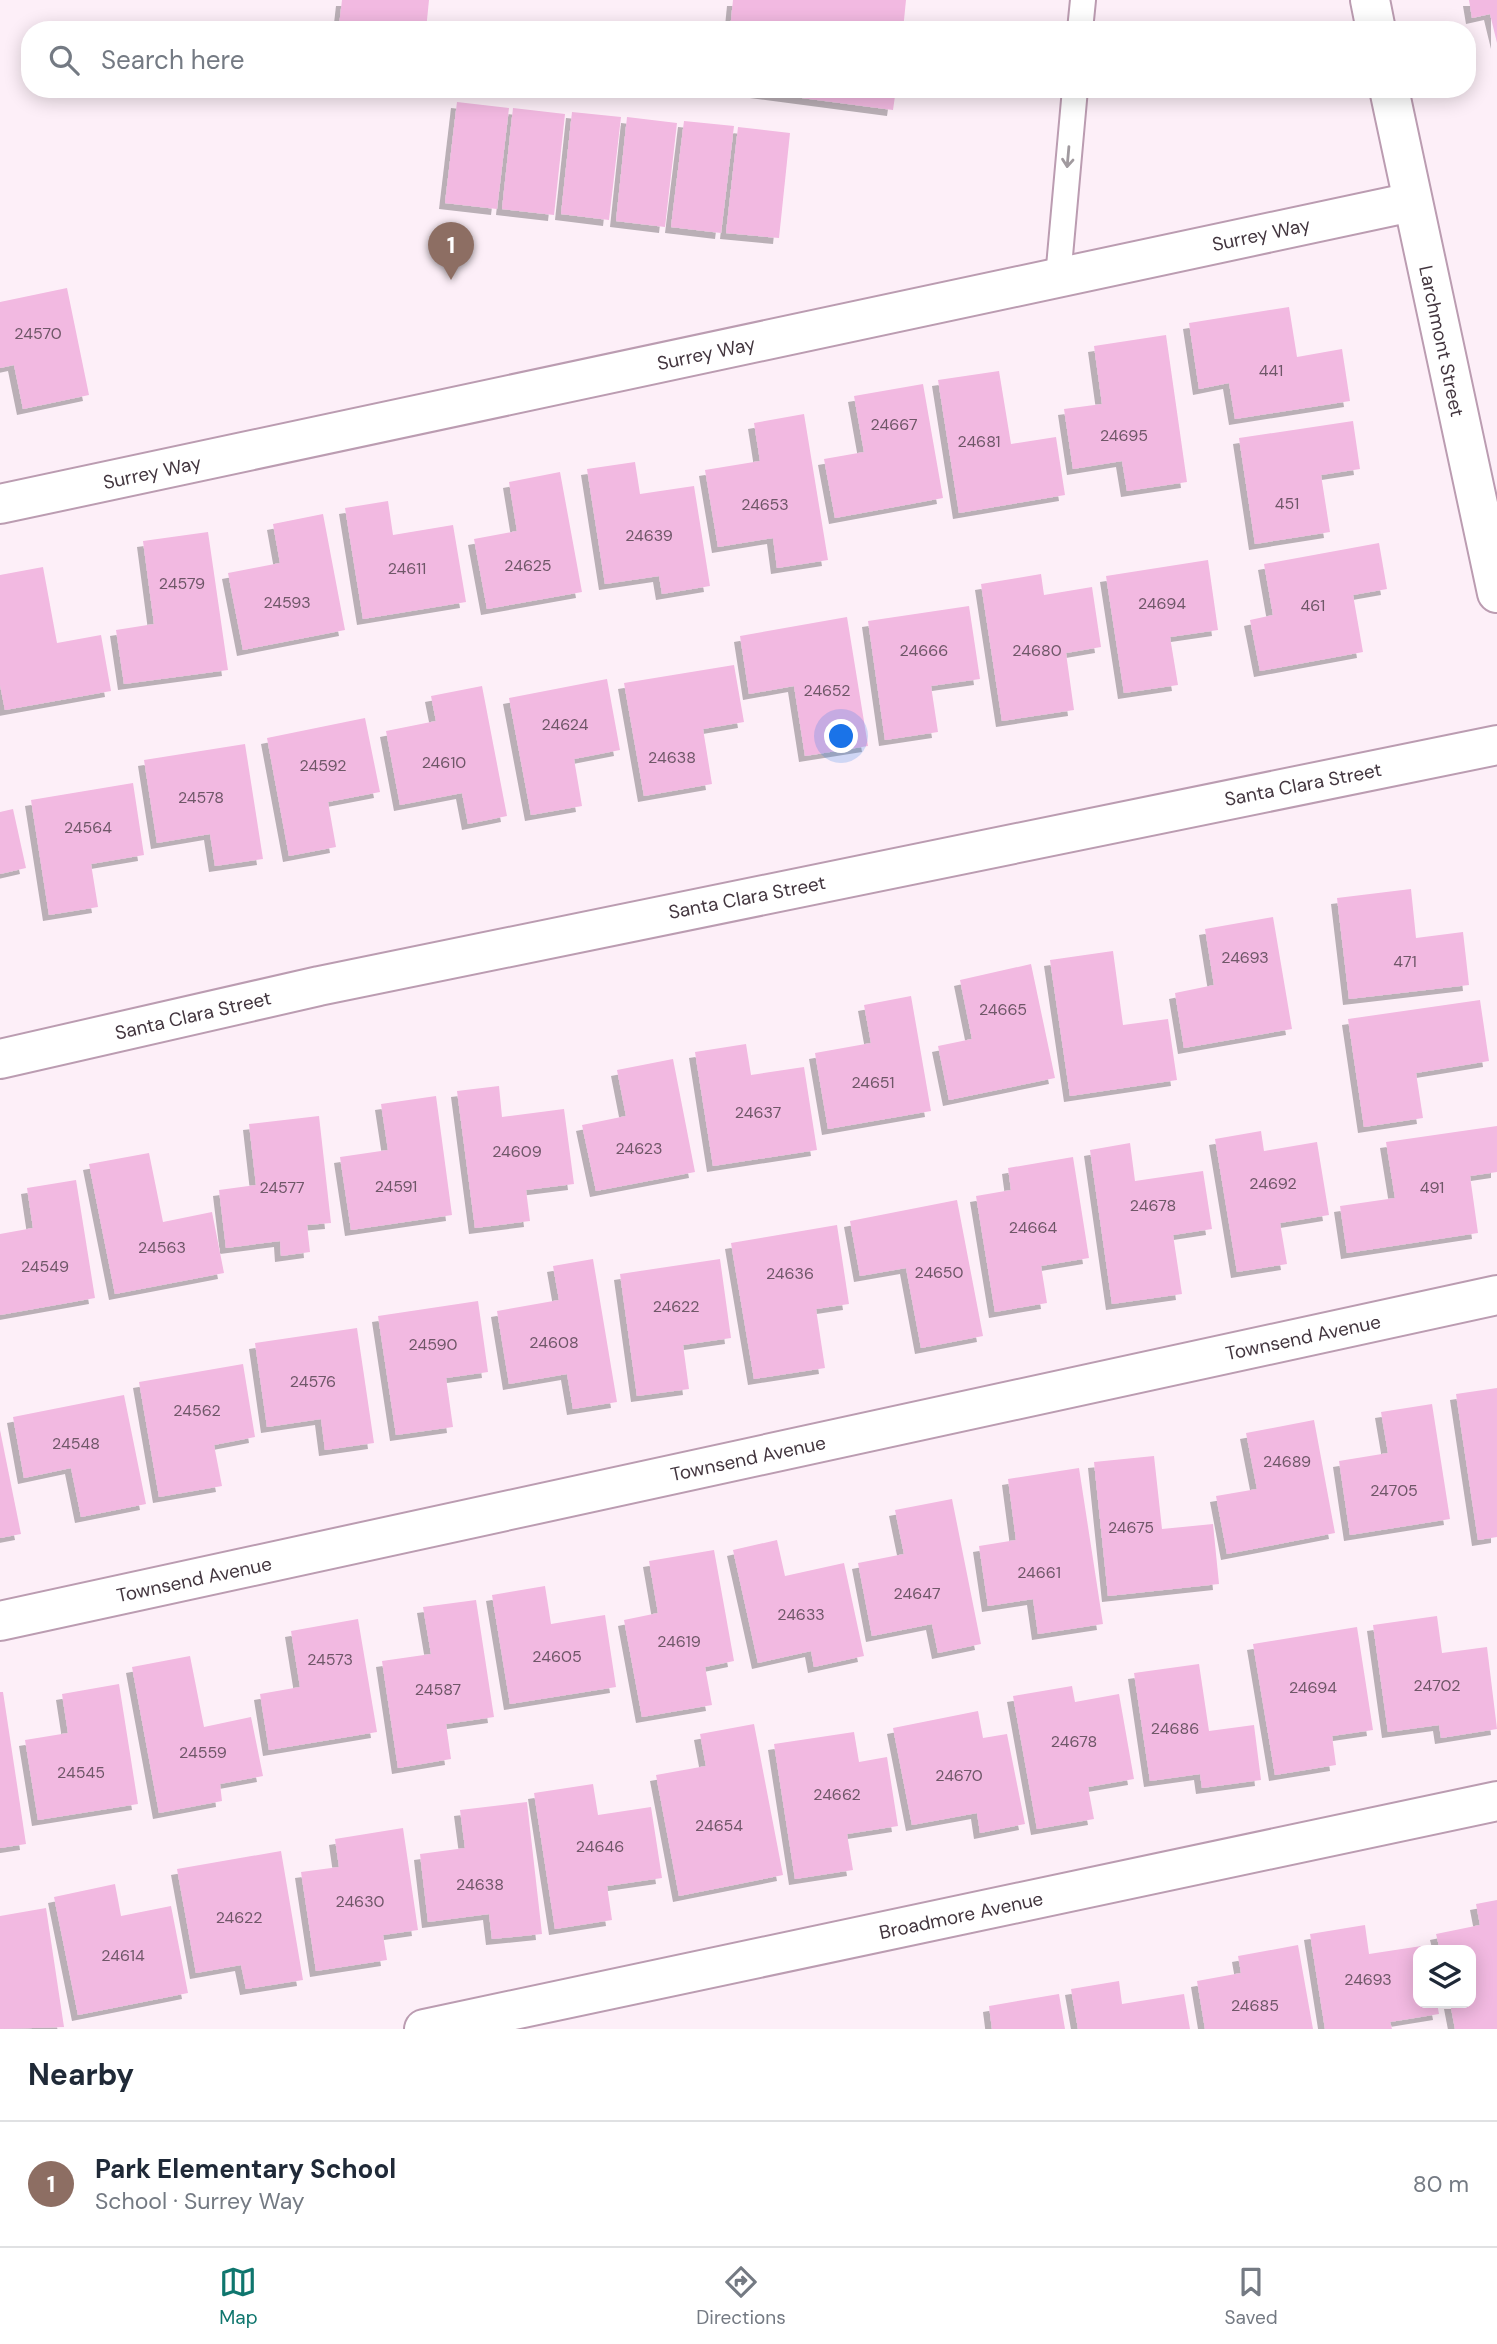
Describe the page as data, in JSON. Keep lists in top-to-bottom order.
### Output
{
  "streets": {
    "street": [
      "Surrey Way",
      "Larchmont Street",
      "Santa Clara Street",
      "Townsend Avenue",
      "Broadmore Avenue"
    ]
  },
  "crossings": [
    ["Surrey Way", "Larchmont Street"]
  ],
  "house_numbers": [
    "24570",
    "441",
    "24667",
    "24695",
    "24681",
    "451",
    "24653",
    "24639",
    "24625",
    "24611",
    "24579",
    "24593",
    "24694",
    "461",
    "24666",
    "24680",
    "24652",
    "24624",
    "24638",
    "24610",
    "24592",
    "24578",
    "24564",
    "24693",
    "471",
    "24665",
    "24651",
    "24637",
    "24623",
    "24609",
    "24692",
    "24591",
    "24577",
    "491",
    "24678",
    "24664",
    "24563",
    "24549",
    "24650",
    "24636",
    "24622",
    "24608",
    "24590",
    "24576",
    "24562",
    "24548",
    "24689",
    "24705",
    "24675",
    "24661",
    "24647",
    "24633",
    "24619",
    "24605",
    "24573",
    "24702",
    "24694",
    "24587",
    "24686",
    "24678",
    "24559",
    "24545",
    "24670",
    "24662",
    "24654",
    "24646",
    "24638",
    "24630",
    "24622",
    "24614",
    "24693",
    "24685"
  ],
  "page": {
    "search": "Search here",
    "pins": "1",
    "heading": "Nearby",
    "list": [
      {
        "mark": "1",
        "name": "Park Elementary School",
        "note": "School · Surrey Way",
        "value": "80 m"
      }
    ],
    "nav": ["Map", "Directions", "Saved"]
  }
}
